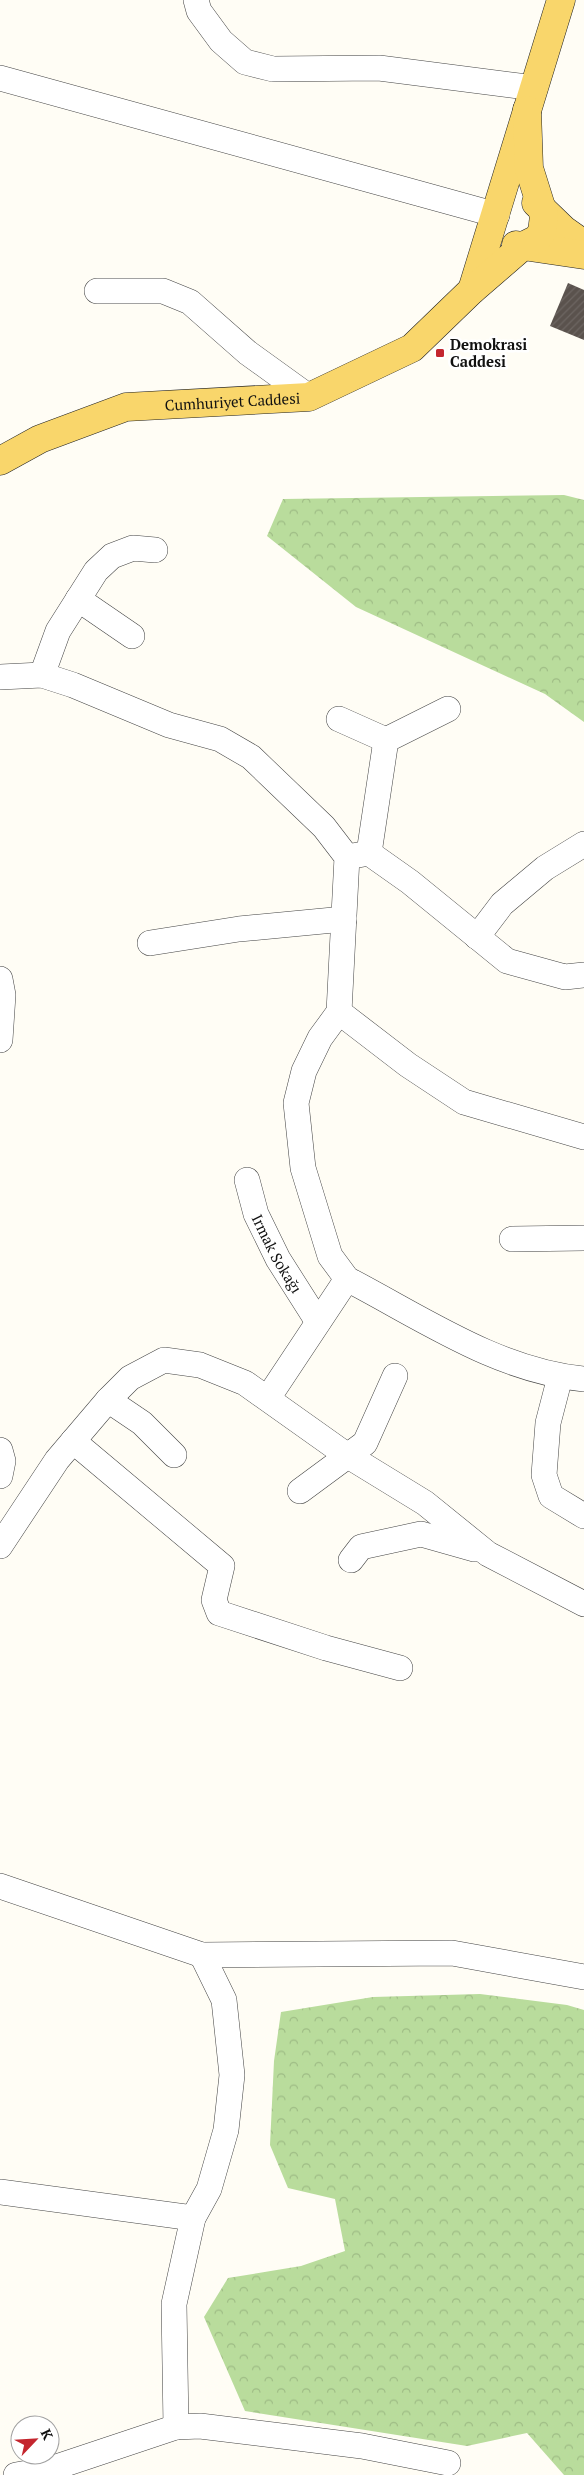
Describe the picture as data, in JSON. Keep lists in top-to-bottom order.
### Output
{
  "streets": {
    "main road": ["Cumhuriyet Caddesi"],
    "street": ["Irmak Sokağı"]
  },
  "places": {
    "transit": ["Demokrasi Caddesi"]
  },
  "north": "top right"
}
